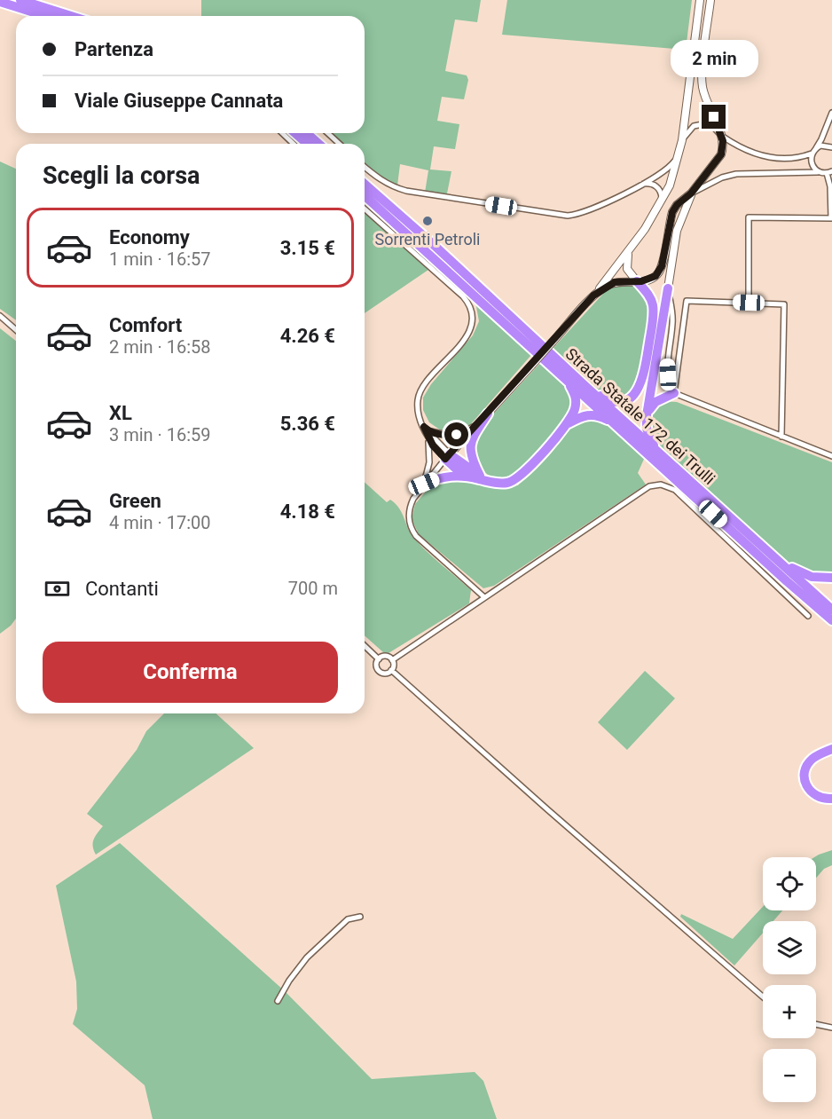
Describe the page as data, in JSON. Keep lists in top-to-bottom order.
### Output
{
  "streets": {
    "highway": ["Strada Statale 172 dei Trulli"]
  },
  "places": ["Sorrenti Petroli"],
  "page": {
    "banner": ["Partenza", "Viale Giuseppe Cannata"],
    "bubble": "2 min",
    "heading": "Scegli la corsa",
    "list": [
      {
        "name": "Economy",
        "note": "1 min · 16:57",
        "value": "3.15 €"
      },
      {
        "name": "Comfort",
        "note": "2 min · 16:58",
        "value": "4.26 €"
      },
      {
        "name": "XL",
        "note": "3 min · 16:59",
        "value": "5.36 €"
      },
      {
        "name": "Green",
        "note": "4 min · 17:00",
        "value": "4.18 €"
      }
    ],
    "pay": ["Contanti", "700 m"],
    "buttons": "Conferma",
    "map_buttons": ["+", "−"]
  }
}
